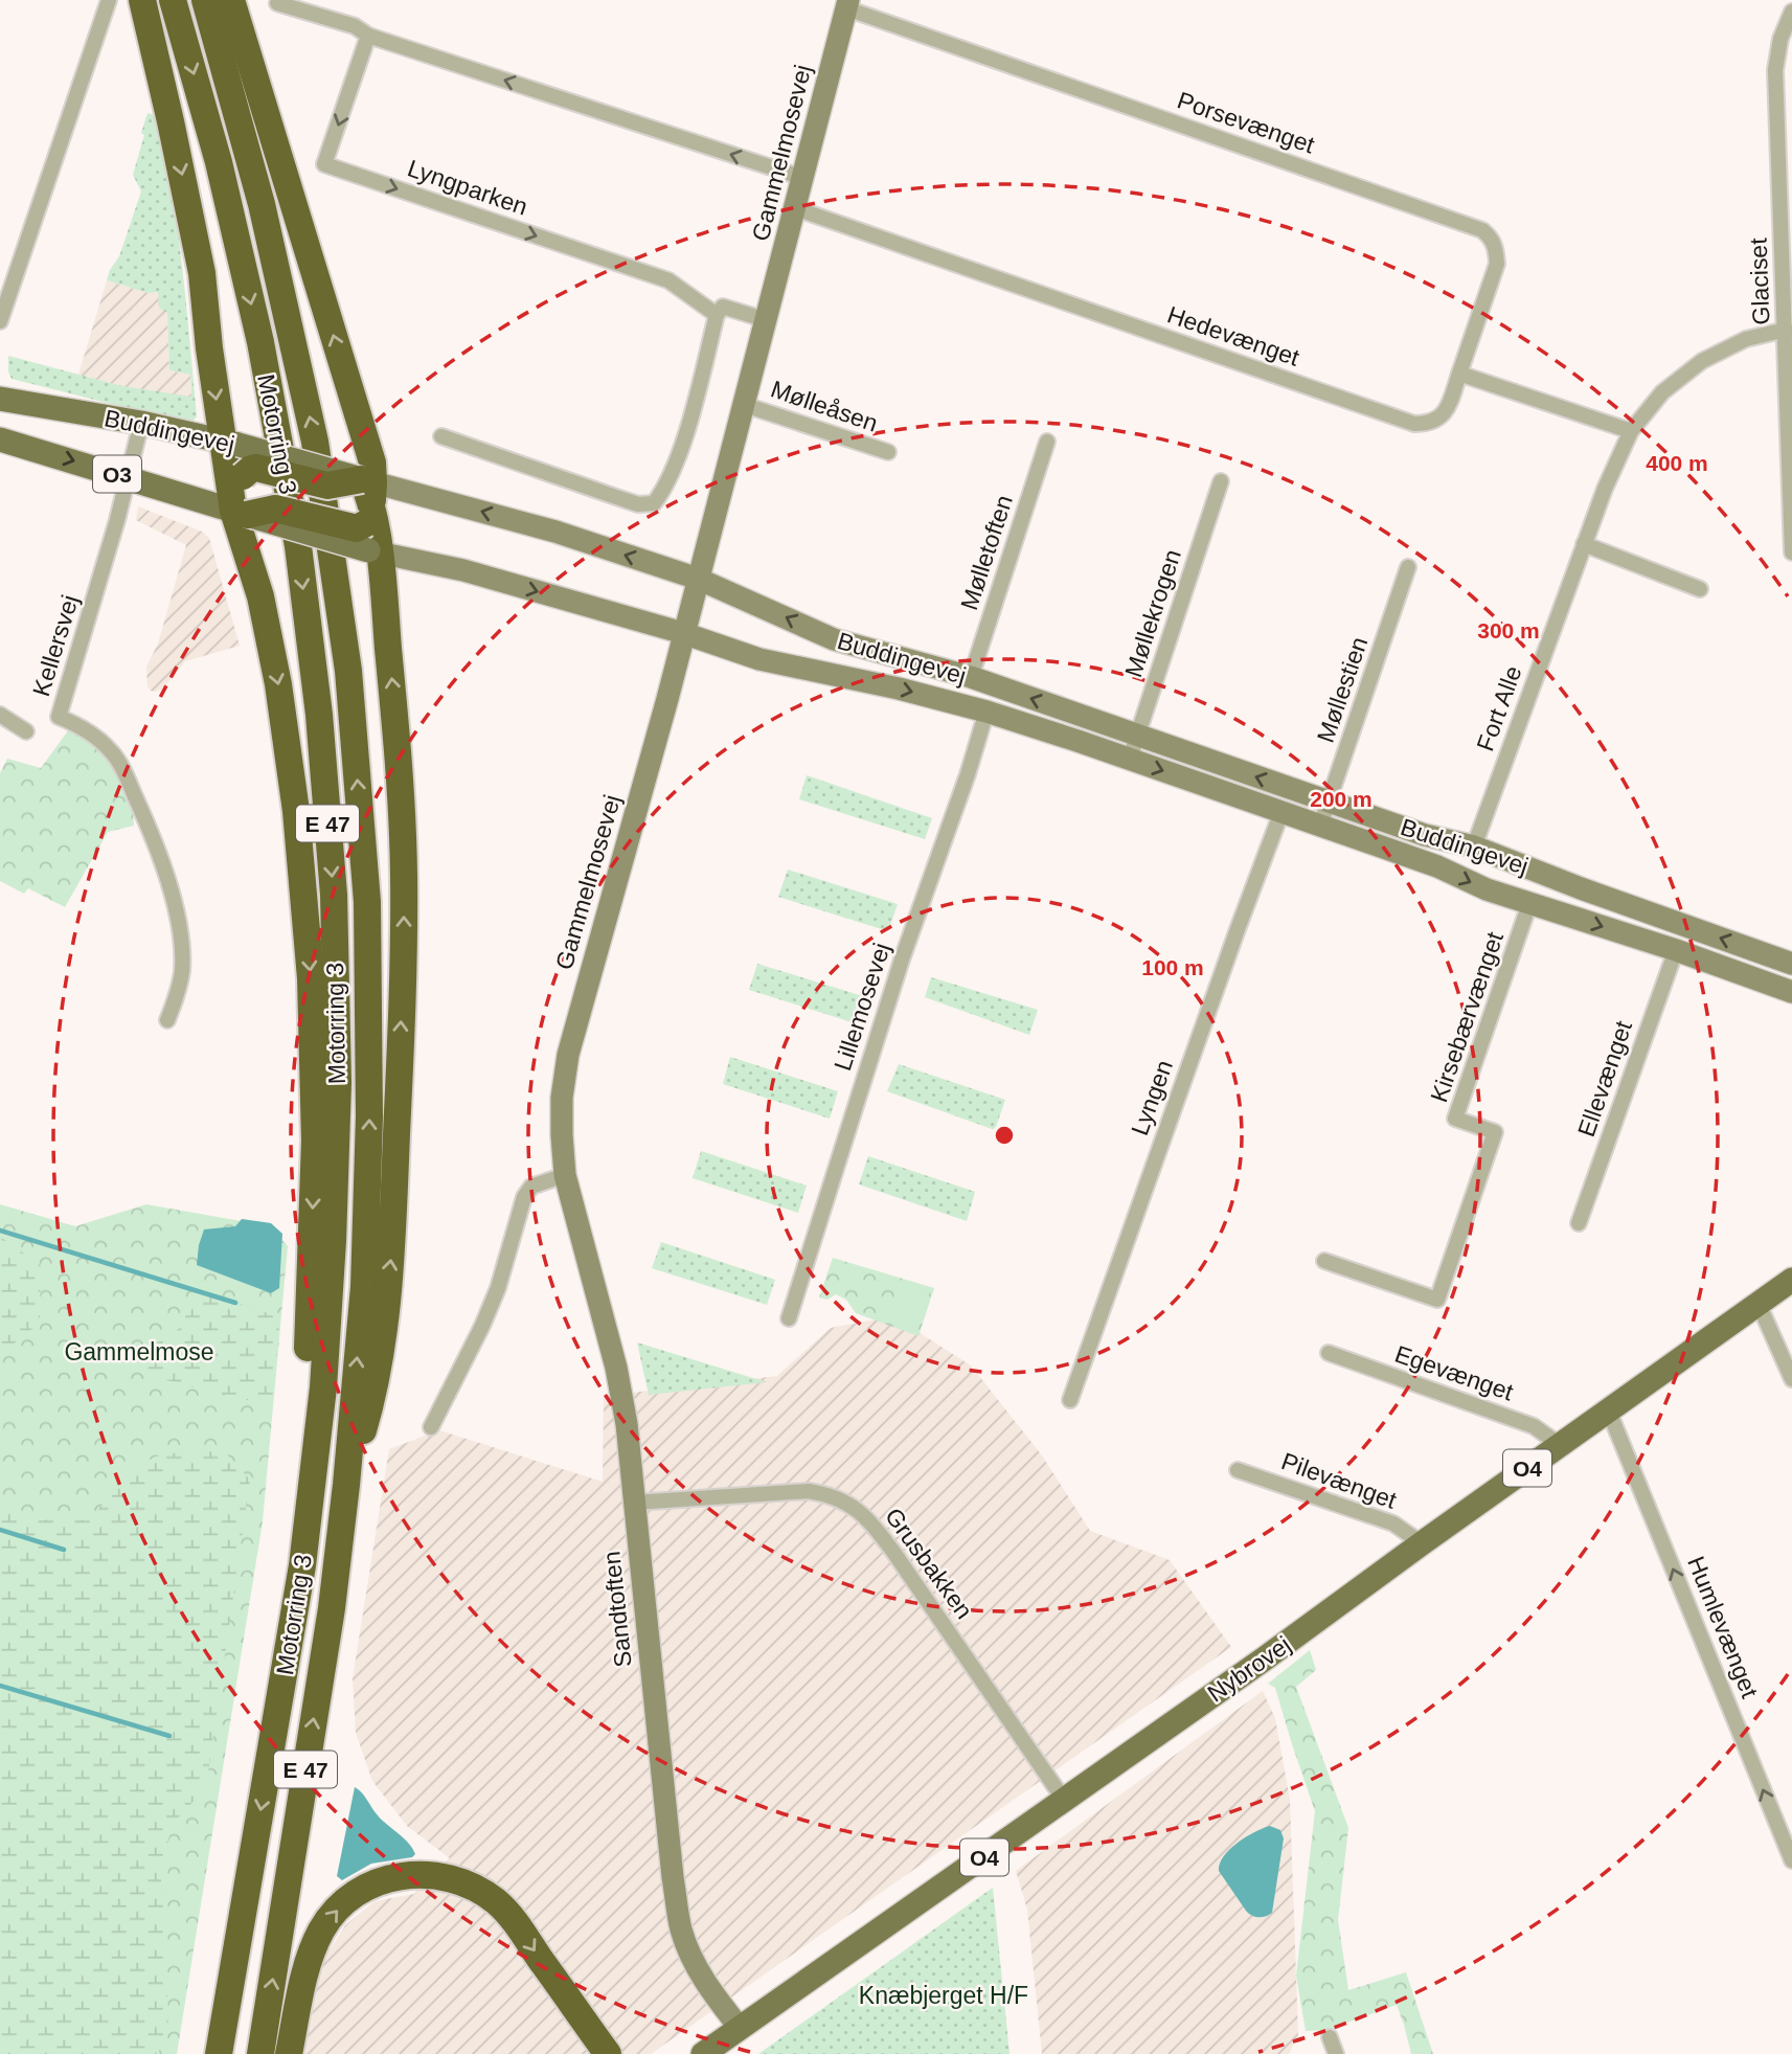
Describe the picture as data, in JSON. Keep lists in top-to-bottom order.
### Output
{
  "streets": {
    "highway": ["Motorring 3", "E 47"],
    "main road": [
      "Buddingevej",
      "O3",
      "O4",
      "Nybrovej"
    ],
    "street": [
      "Porsevænget",
      "Gammelmosevej",
      "Lyngparken",
      "Glaciset",
      "Hedevænget",
      "Mølleåsen",
      "Mølletoften",
      "Møllekrogen",
      "Kellersvej",
      "Møllestien",
      "Fort Alle",
      "Lillemosevej",
      "Kirsebærvænget",
      "Ellevænget",
      "Lyngen",
      "Egevænget",
      "Pilevænget",
      "Grusbakken",
      "Sandtoften",
      "Humlevænget"
    ]
  },
  "crossings": [
    ["Porsevænget", "Gammelmosevej"],
    ["Porsevænget", "Hedevænget"],
    ["Gammelmosevej", "Hedevænget"],
    ["Gammelmosevej", "Mølleåsen"],
    ["Gammelmosevej", "Buddingevej"],
    ["Gammelmosevej", "Sandtoften"],
    ["Glaciset", "Fort Alle"],
    ["Buddingevej", "Mølletoften"],
    ["Buddingevej", "Møllekrogen"],
    ["Buddingevej", "Kellersvej"],
    ["Buddingevej", "Møllestien"],
    ["Buddingevej", "Fort Alle"],
    ["Buddingevej", "Lillemosevej"],
    ["Buddingevej", "Kirsebærvænget"],
    ["Buddingevej", "Ellevænget"],
    ["Buddingevej", "Lyngen"],
    ["O3", "Kellersvej"],
    ["Egevænget", "Nybrovej"],
    ["Pilevænget", "Nybrovej"],
    ["Grusbakken", "Sandtoften"],
    ["Grusbakken", "Nybrovej"],
    ["Sandtoften", "Nybrovej"],
    ["Humlevænget", "Nybrovej"]
  ],
  "one_way": ["Humlevænget"],
  "parks": ["Gammelmose", "Knæbjerget H/F"],
  "rings": [
    "400 m",
    "300 m",
    "200 m",
    "100 m"
  ]
}
